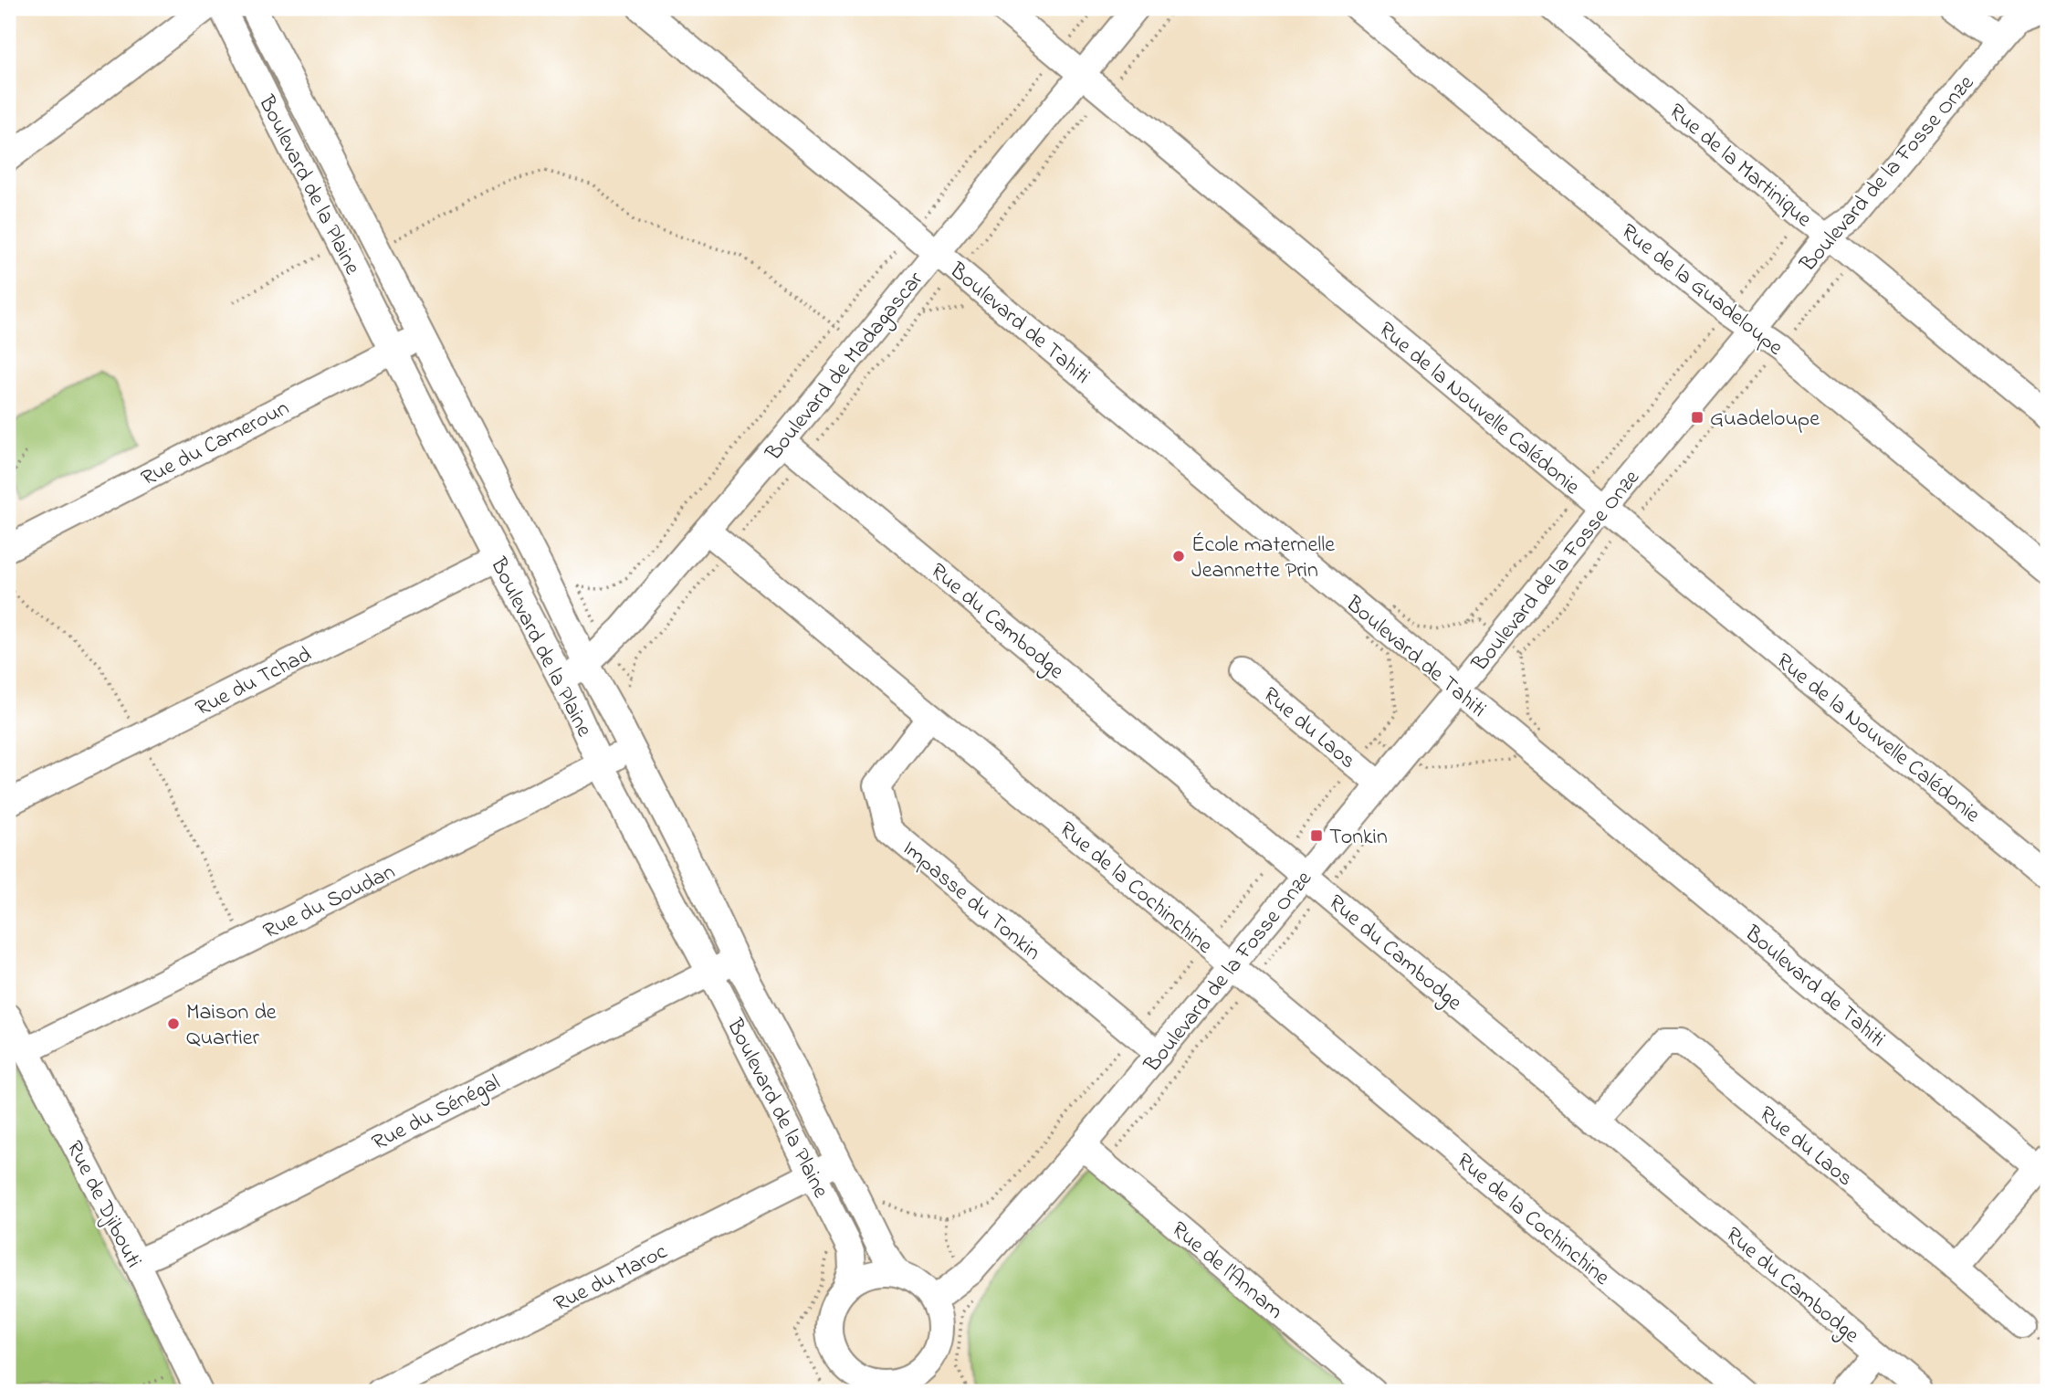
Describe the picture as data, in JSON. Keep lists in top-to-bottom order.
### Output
{
  "streets": {
    "street": [
      "Rue de la Martinique",
      "Boulevard de la Fosse Onze",
      "Boulevard de la Plaine",
      "Rue de la Guadeloupe",
      "Boulevard de Tahiti",
      "Boulevard de Madagascar",
      "Rue de la Nouvelle Calédonie",
      "Rue du Cameroun",
      "Rue du Cambodge",
      "Rue du Tchad",
      "Rue du Laos",
      "Rue de la Cochinchine",
      "Impasse du Tonkin",
      "Rue du Soudan",
      "Rue du Sénégal",
      "Rue de Djibouti",
      "Rue de l'Annam",
      "Rue du Maroc"
    ]
  },
  "crossings": [
    ["Rue de la Martinique", "Boulevard de la Fosse Onze"],
    ["Boulevard de la Fosse Onze", "Boulevard de la Plaine"],
    ["Boulevard de la Fosse Onze", "Rue de la Guadeloupe"],
    ["Boulevard de la Fosse Onze", "Boulevard de Tahiti"],
    ["Boulevard de la Fosse Onze", "Rue de la Nouvelle Calédonie"],
    ["Boulevard de la Fosse Onze", "Rue du Cambodge"],
    ["Boulevard de la Fosse Onze", "Rue du Laos"],
    ["Boulevard de la Fosse Onze", "Rue de la Cochinchine"],
    ["Boulevard de la Fosse Onze", "Impasse du Tonkin"],
    ["Boulevard de la Fosse Onze", "Rue de l'Annam"],
    ["Boulevard de la Plaine", "Boulevard de Madagascar"],
    ["Boulevard de la Plaine", "Rue du Cameroun"],
    ["Boulevard de la Plaine", "Rue du Tchad"],
    ["Boulevard de la Plaine", "Rue du Soudan"],
    ["Boulevard de la Plaine", "Rue du Sénégal"],
    ["Boulevard de la Plaine", "Rue du Maroc"],
    ["Boulevard de Tahiti", "Boulevard de Madagascar"],
    ["Boulevard de Madagascar", "Rue de la Nouvelle Calédonie"],
    ["Boulevard de Madagascar", "Rue du Cambodge"],
    ["Boulevard de Madagascar", "Rue de la Cochinchine"],
    ["Rue du Cambodge", "Rue du Laos"],
    ["Rue de la Cochinchine", "Impasse du Tonkin"],
    ["Rue du Soudan", "Rue de Djibouti"],
    ["Rue du Sénégal", "Rue de Djibouti"]
  ],
  "places": {
    "transit": ["Guadeloupe", "Tonkin"],
    "other": ["École maternelle Jeannette Prin", "Maison de Quartier"]
  }
}
